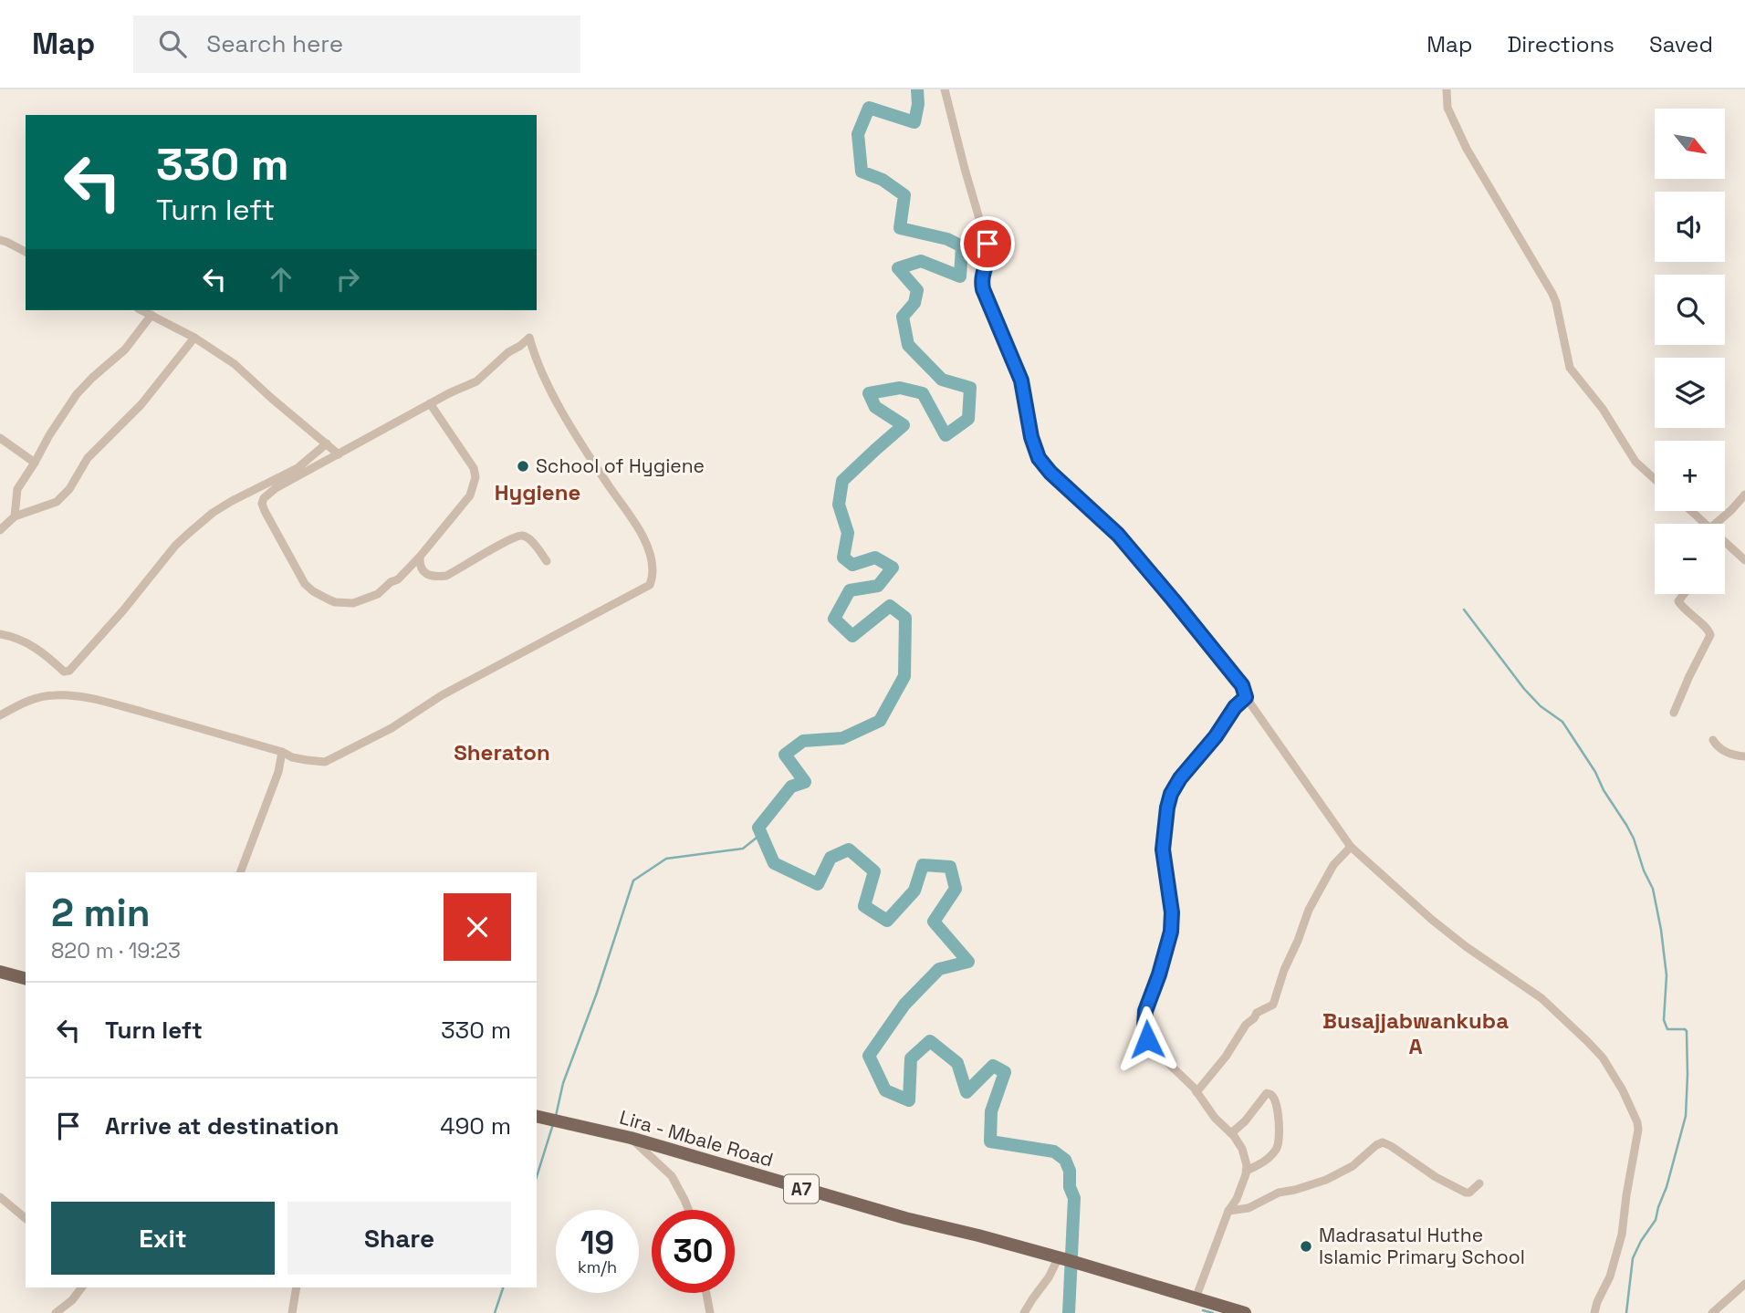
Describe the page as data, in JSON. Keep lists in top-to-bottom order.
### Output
{
  "streets": {
    "main road": ["Lira - Mbale Road", "A7"]
  },
  "crossings": [
    ["Lira - Mbale Road", "A7"]
  ],
  "districts": ["Hygiene", "Sheraton", "Busajjabwankuba A"],
  "places": ["School of Hygiene", "Madrasatul Huthe Islamic Primary School"],
  "north": "bottom right",
  "page": {
    "header": "Map",
    "search": "Search here",
    "nav": ["Map", "Directions", "Saved"],
    "map_buttons": ["+", "−"],
    "turn": ["330 m", "Turn left"],
    "heading": ["2 min", "820 m · 19:23"],
    "list": [
      {
        "name": "Turn left",
        "value": "330 m"
      },
      {
        "name": "Arrive at destination",
        "value": "490 m"
      }
    ],
    "buttons": ["Exit", "Share"],
    "speed": "19 km/h",
    "limit": "30"
  }
}
